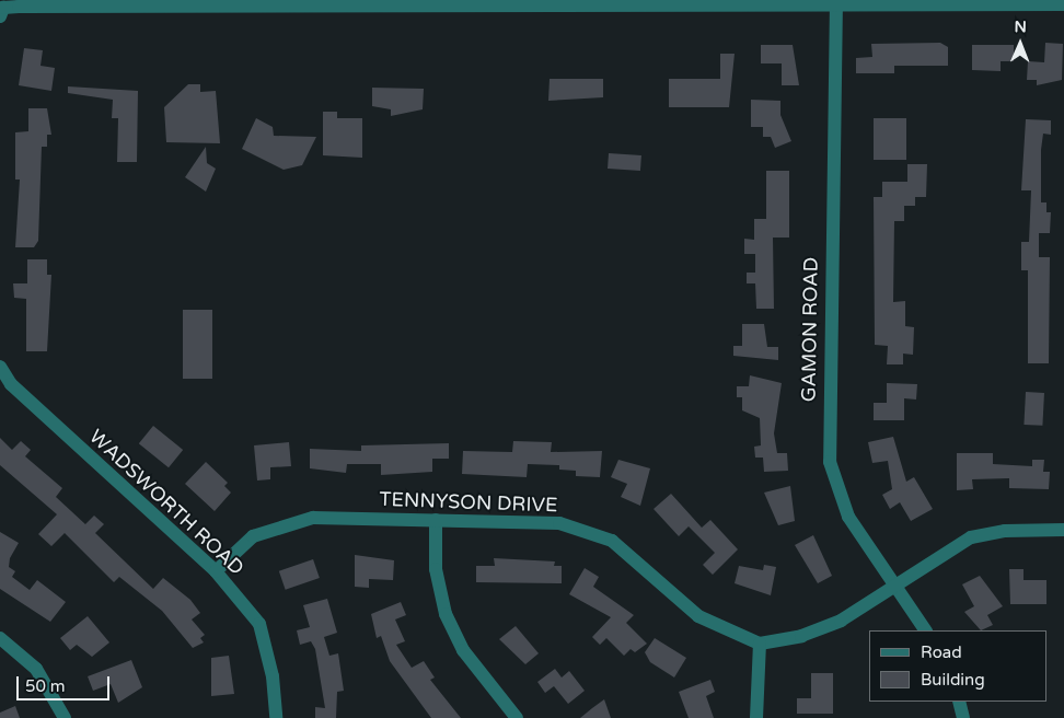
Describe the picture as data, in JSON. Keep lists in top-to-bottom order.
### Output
{
  "streets": {
    "street": ["GAMON ROAD", "WADSWORTH ROAD", "TENNYSON DRIVE"]
  },
  "crossings": [
    ["WADSWORTH ROAD", "TENNYSON DRIVE"]
  ],
  "legend": ["Road", "Building"],
  "scale_bar": "50 m",
  "north": "top"
}
